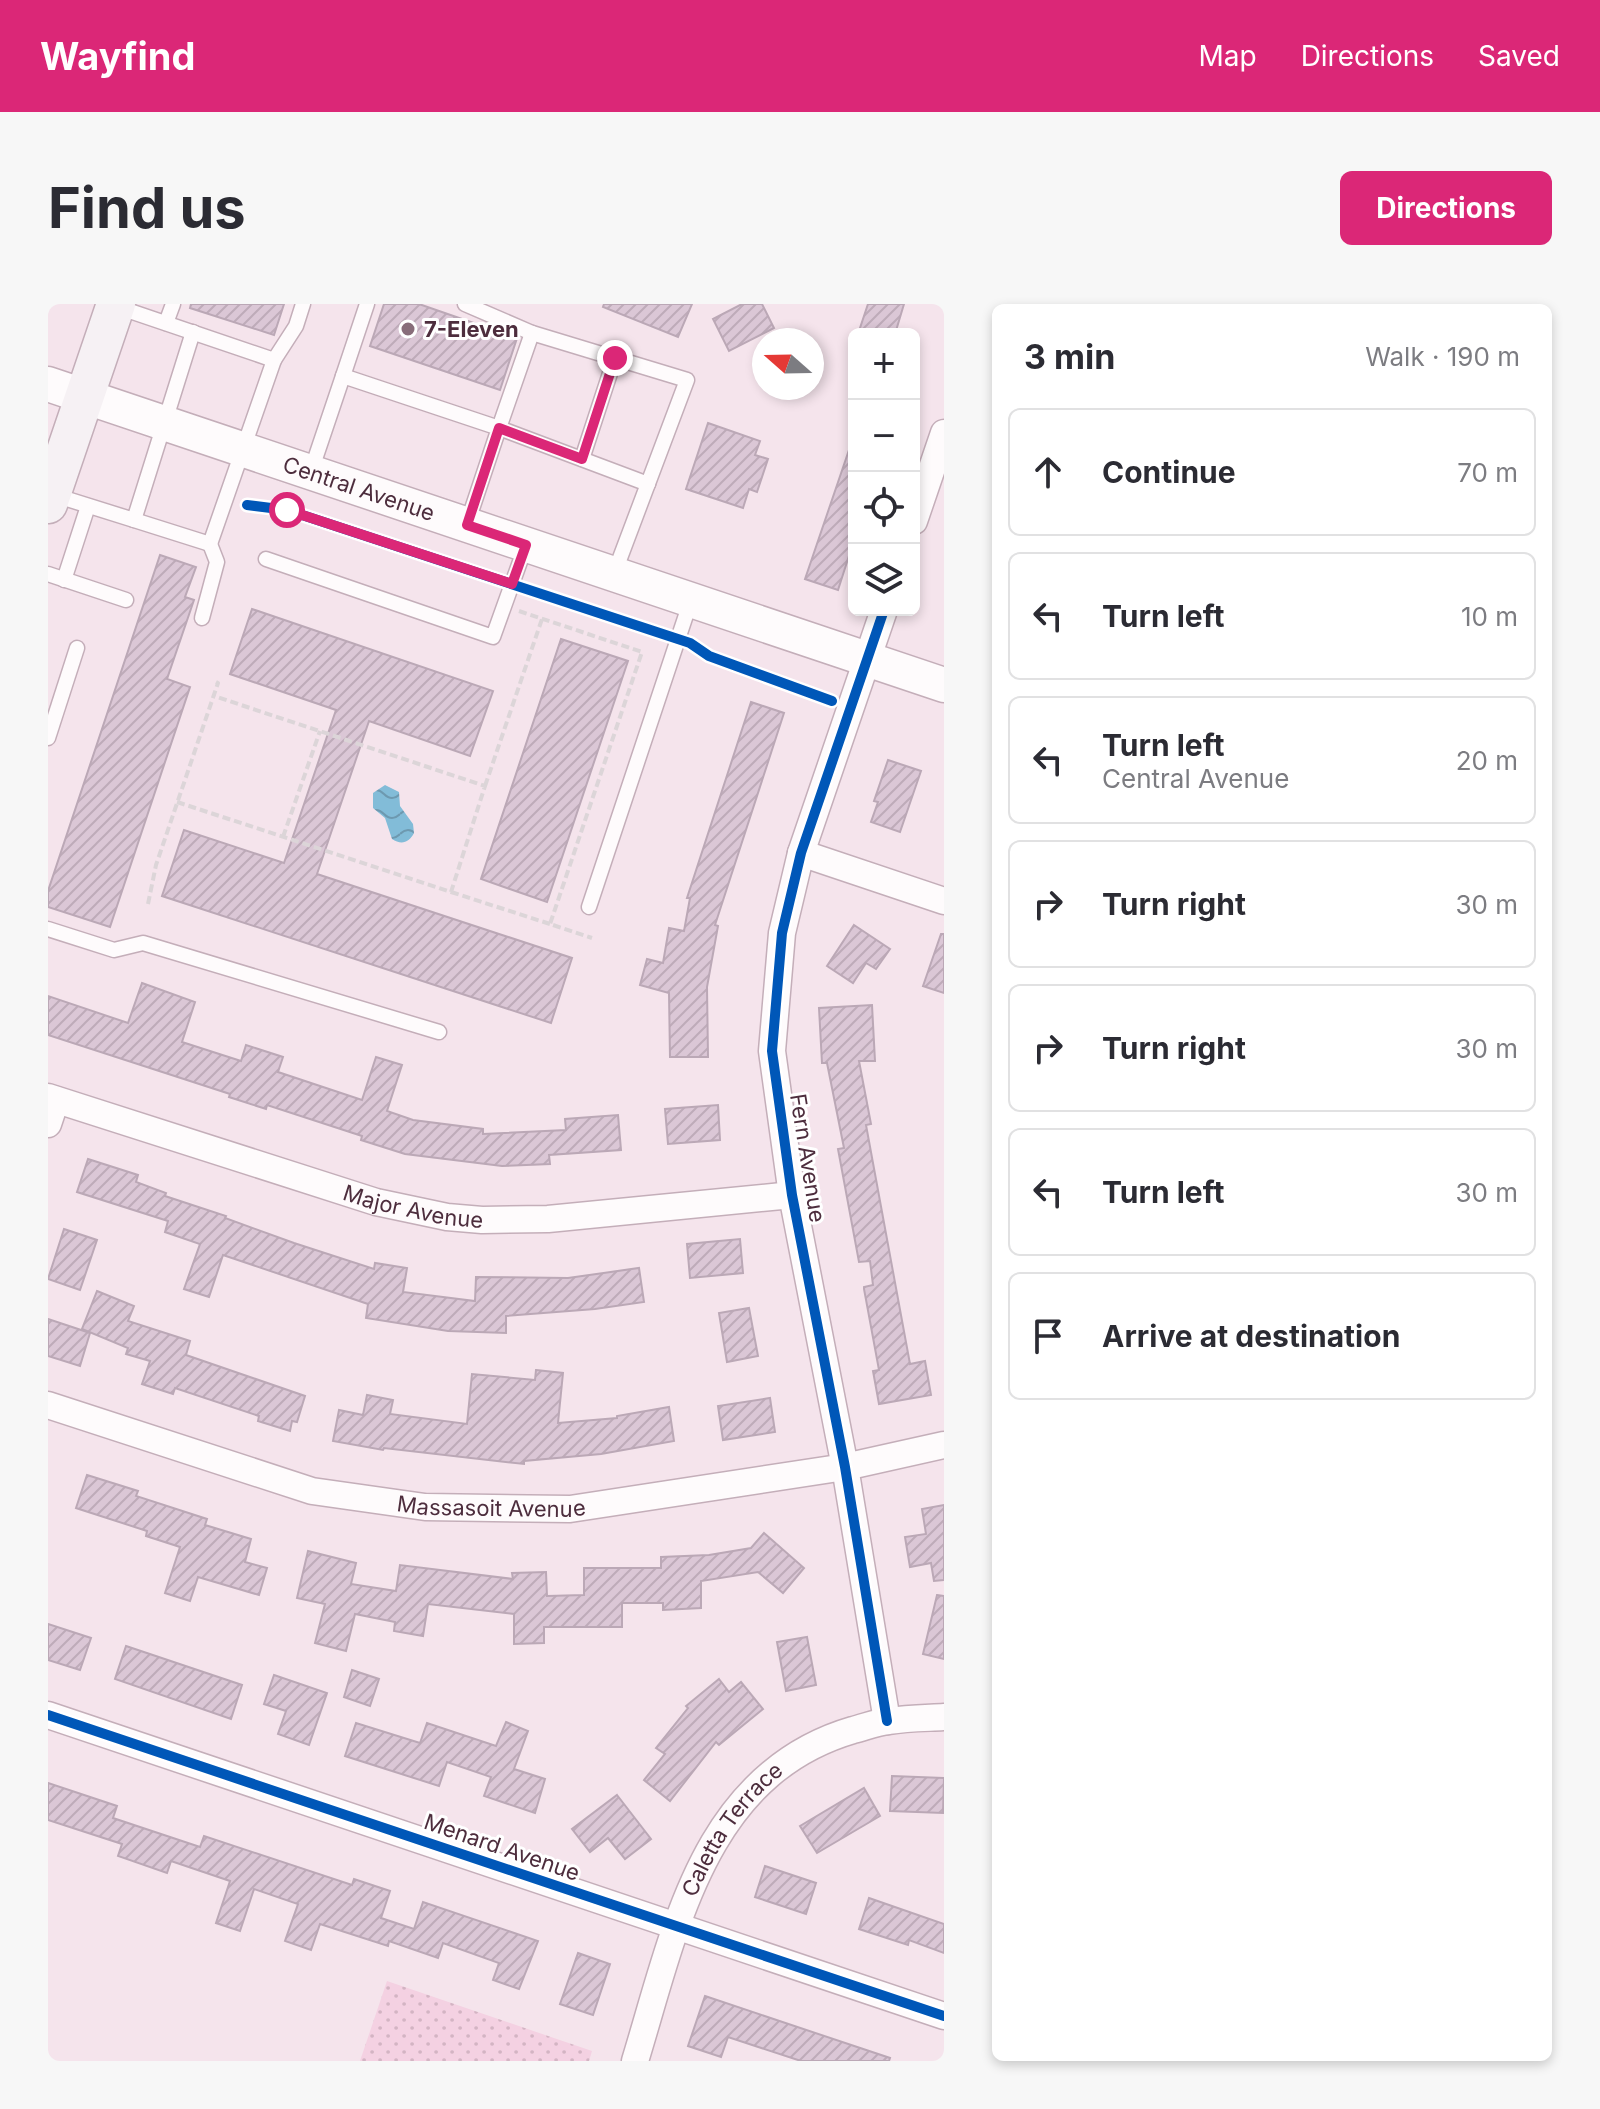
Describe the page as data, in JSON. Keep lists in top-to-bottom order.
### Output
{
  "streets": {
    "street": [
      "Central Avenue",
      "Fern Avenue",
      "Major Avenue",
      "Massasoit Avenue",
      "Caletta Terrace",
      "Menard Avenue"
    ]
  },
  "crossings": [
    ["Central Avenue", "Fern Avenue"],
    ["Fern Avenue", "Major Avenue"],
    ["Fern Avenue", "Massasoit Avenue"],
    ["Fern Avenue", "Caletta Terrace"],
    ["Caletta Terrace", "Menard Avenue"]
  ],
  "places": ["7-Eleven"],
  "north": "left",
  "page": {
    "header": "Wayfind",
    "nav": ["Map", "Directions", "Saved"],
    "buttons": "Directions",
    "title": "Find us",
    "heading": ["3 min", "Walk · 190 m"],
    "map_buttons": ["+", "−"],
    "list": [
      ["Continue", "70 m"],
      ["Turn left", "10 m"],
      ["Turn left", "Central Avenue", "20 m"],
      ["Turn right", "30 m"],
      ["Turn right", "30 m"],
      ["Turn left", "30 m"],
      "Arrive at destination"
    ]
  }
}
